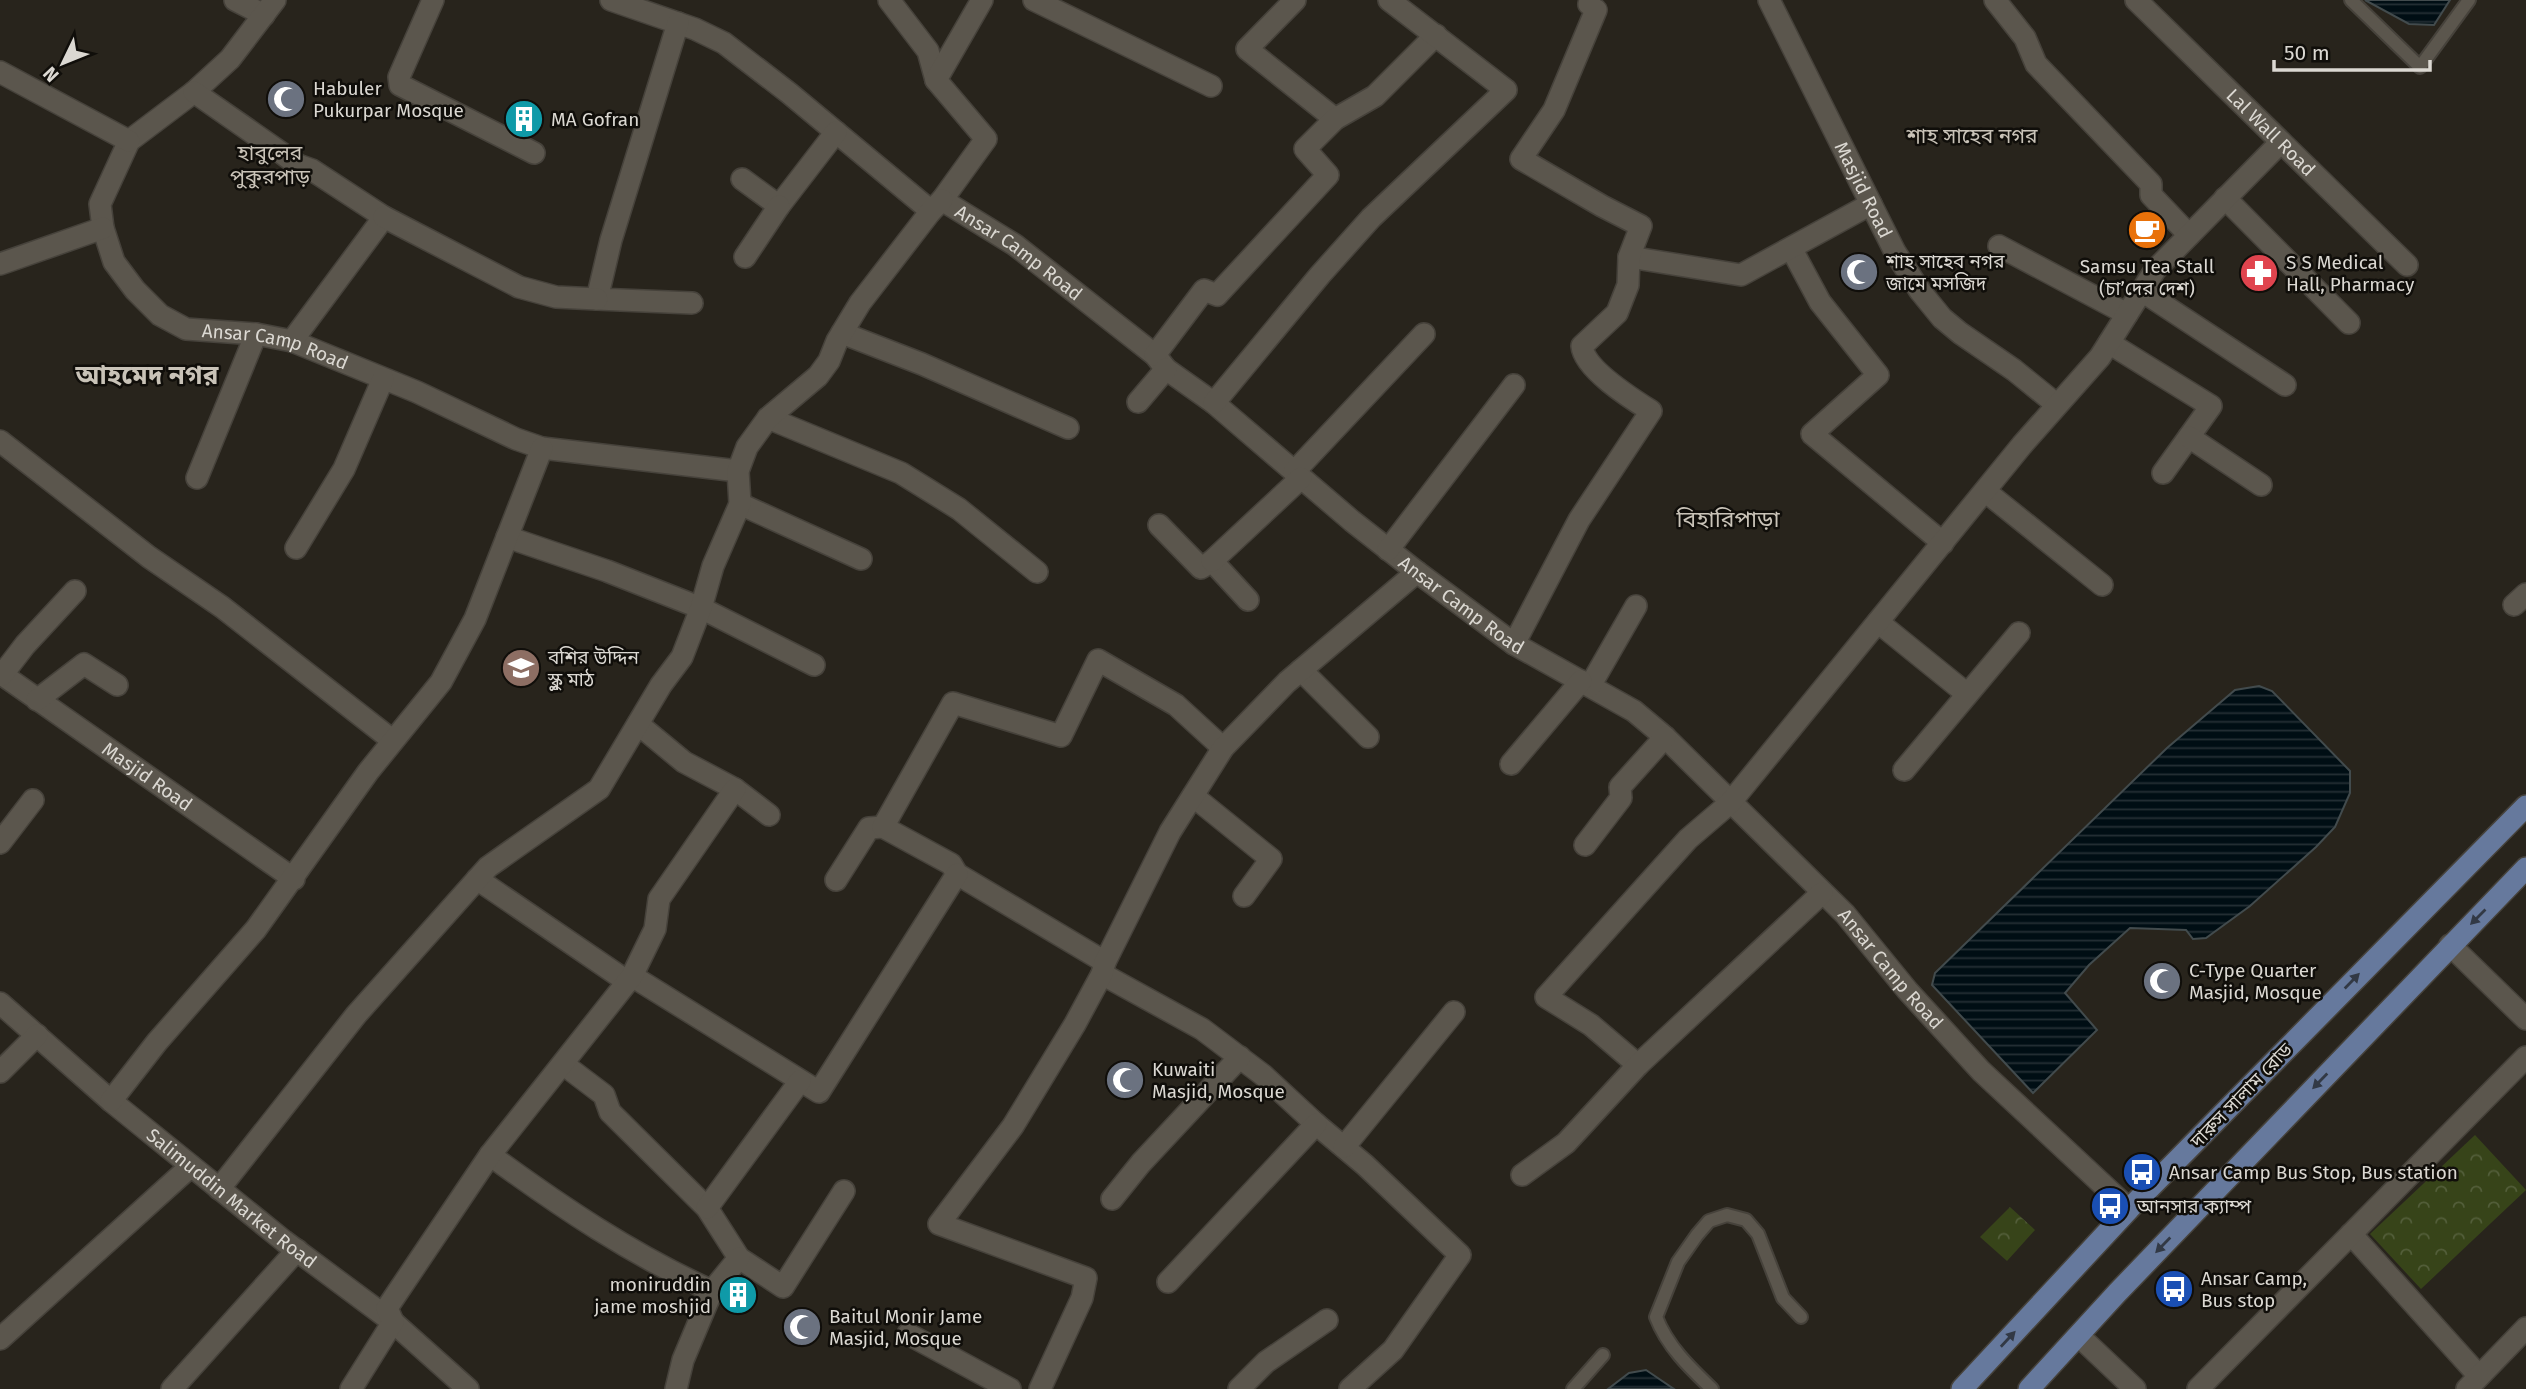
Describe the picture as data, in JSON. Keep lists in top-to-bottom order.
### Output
{
  "streets": {
    "main road": ["দারুস সালাম রোড"],
    "street": [
      "Lal Wall Road",
      "Masjid Road",
      "Ansar Camp Road",
      "Salimuddin Market Road"
    ]
  },
  "crossings": [
    ["Ansar Camp Road", "দারুস সালাম রোড"]
  ],
  "districts": [
    "শাহ সাহেব নগর",
    "হাবুলের পুকুরপাড়",
    "আহমেদ নগর",
    "বিহারিপাড়া"
  ],
  "places": {
    "mosque": [
      "Habuler Pukurpar Mosque",
      "শাহ সাহেব নগর জামে মসজিদ",
      "C-Type Quarter Masjid, Mosque",
      "Kuwaiti Masjid, Mosque",
      "Baitul Monir Jame Masjid, Mosque"
    ],
    "building": ["MA Gofran", "moniruddin jame moshjid"],
    "cafe": ["Samsu Tea Stall (চা’দের দেশ)"],
    "pharmacy": ["S S Medical Hall, Pharmacy"],
    "school or university": ["বশির উদ্দিন স্কুল মাঠ"],
    "bus stop": ["Ansar Camp Bus Stop, Bus station", "আনসার ক্যাম্প", "Ansar Camp, Bus stop"]
  },
  "scale_bar": "50 m",
  "north": "bottom left"
}
